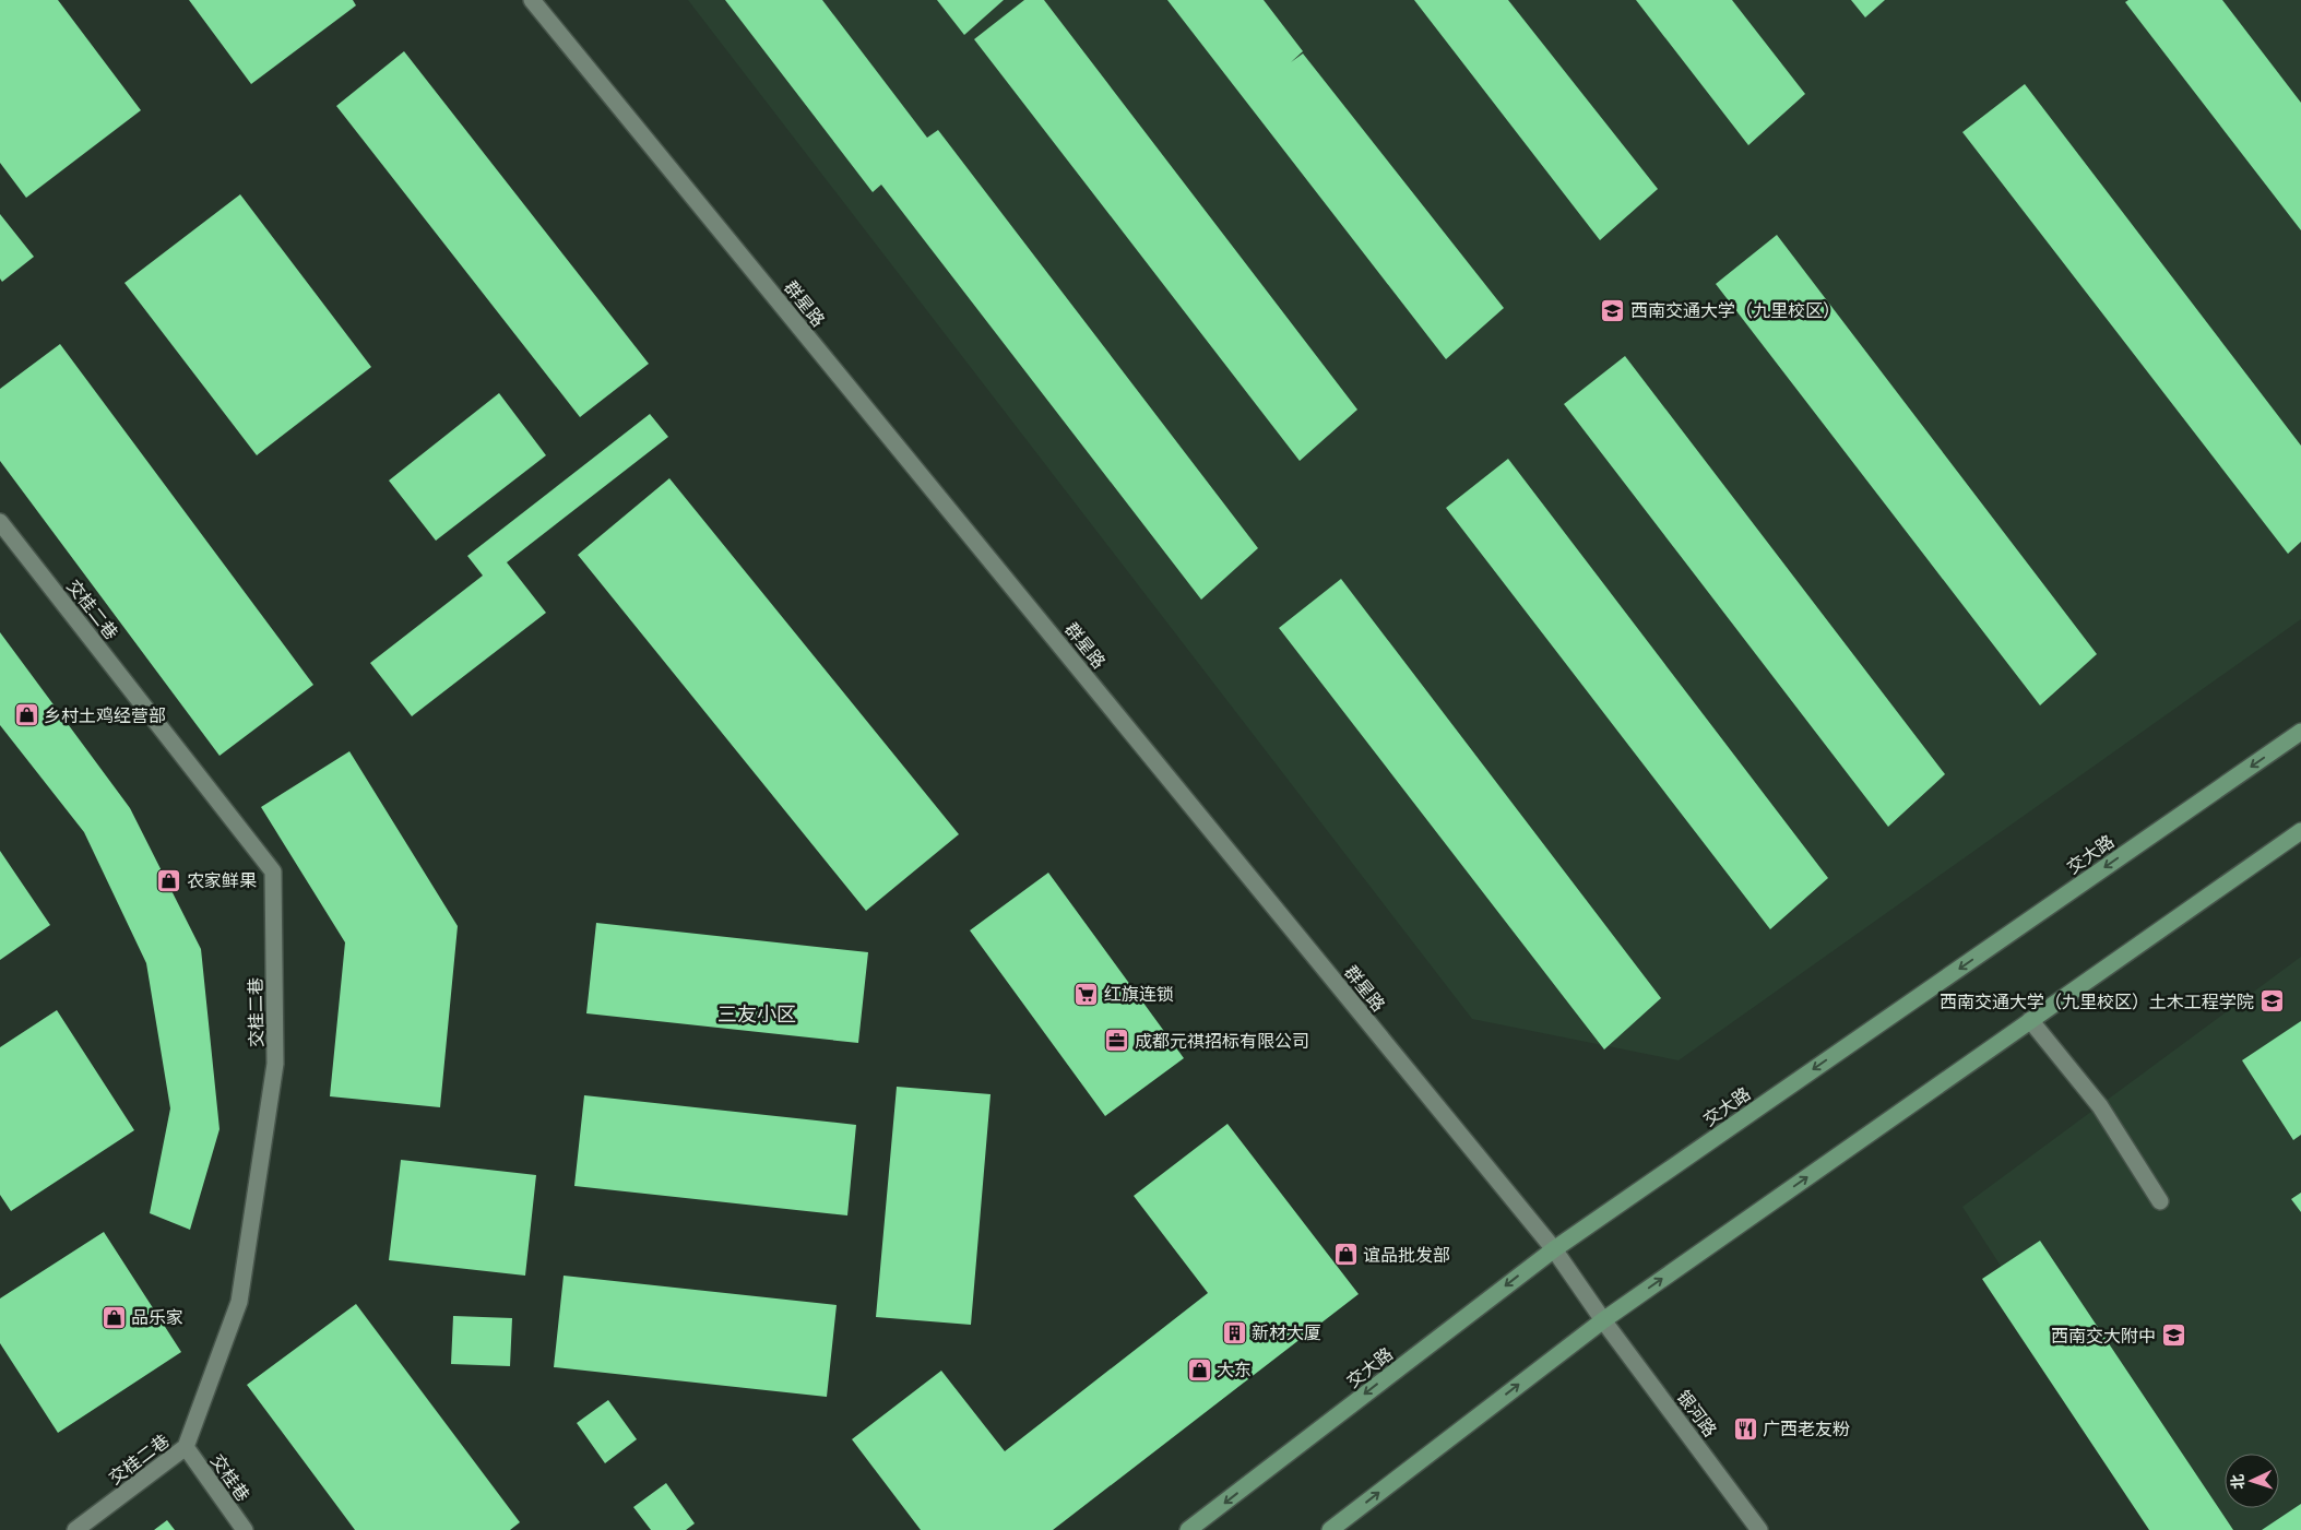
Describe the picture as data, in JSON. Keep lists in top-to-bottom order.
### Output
{
  "streets": {
    "main road": ["交大路"],
    "street": [
      "群星路",
      "交桂二巷",
      "银河路",
      "交桂巷"
    ]
  },
  "crossings": [
    ["群星路", "交大路"],
    ["群星路", "银河路"],
    ["交桂二巷", "交桂巷"]
  ],
  "districts": ["三友小区"],
  "places": {
    "school or university": ["西南交通大学（九里校区）", "西南交通大学（九里校区）土木工程学院", "西南交大附中"],
    "shop": [
      "乡村土鸡经营部",
      "农家鲜果",
      "谊品批发部",
      "品乐家",
      "大东"
    ],
    "supermarket": ["红旗连锁"],
    "office": ["成都元祺招标有限公司"],
    "building": ["新材大厦"],
    "restaurant": ["广西老友粉"]
  },
  "north": "left"
}
